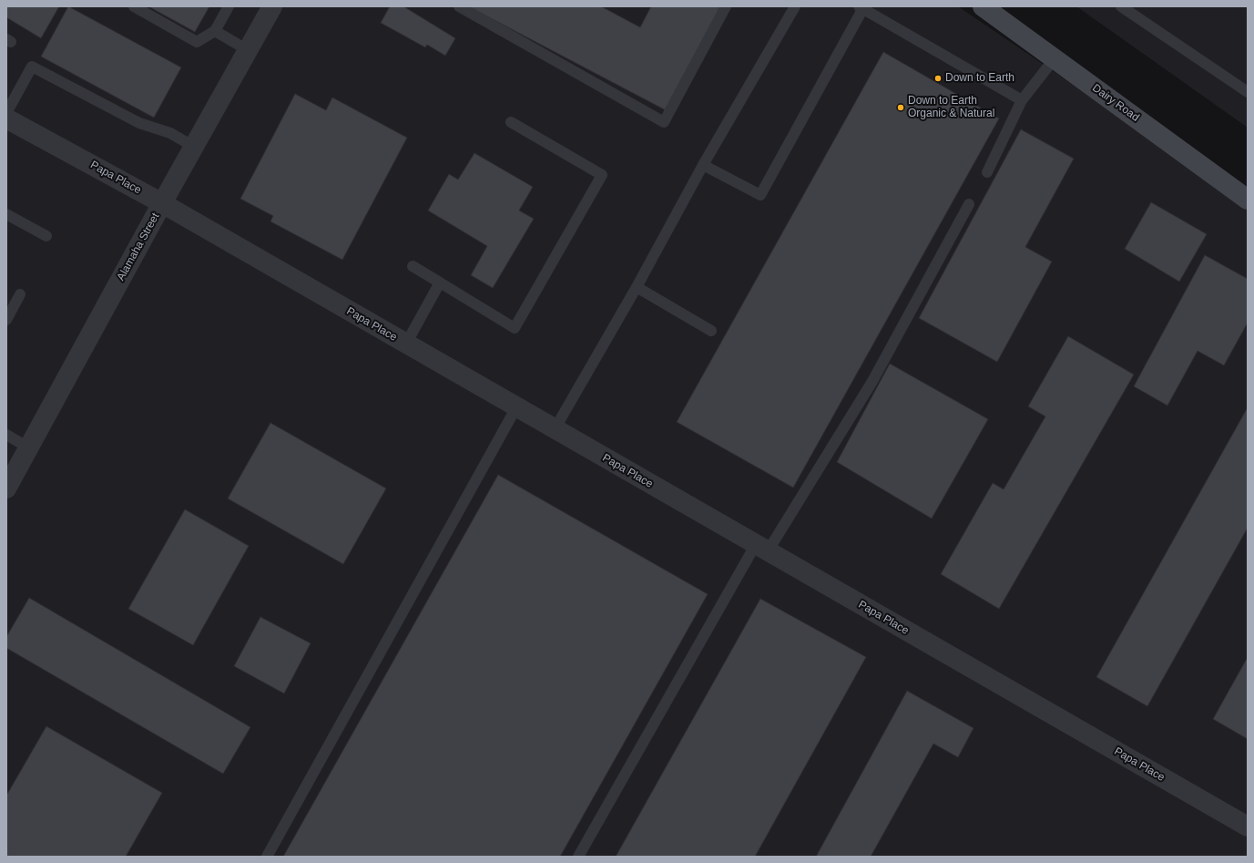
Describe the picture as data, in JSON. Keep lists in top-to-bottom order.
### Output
{
  "streets": {
    "main road": ["Dairy Road"],
    "street": ["Papa Place", "Alamaha Street"]
  },
  "crossings": [
    ["Papa Place", "Alamaha Street"]
  ],
  "places": ["Down to Earth", "Down to Earth Organic & Natural"]
}
